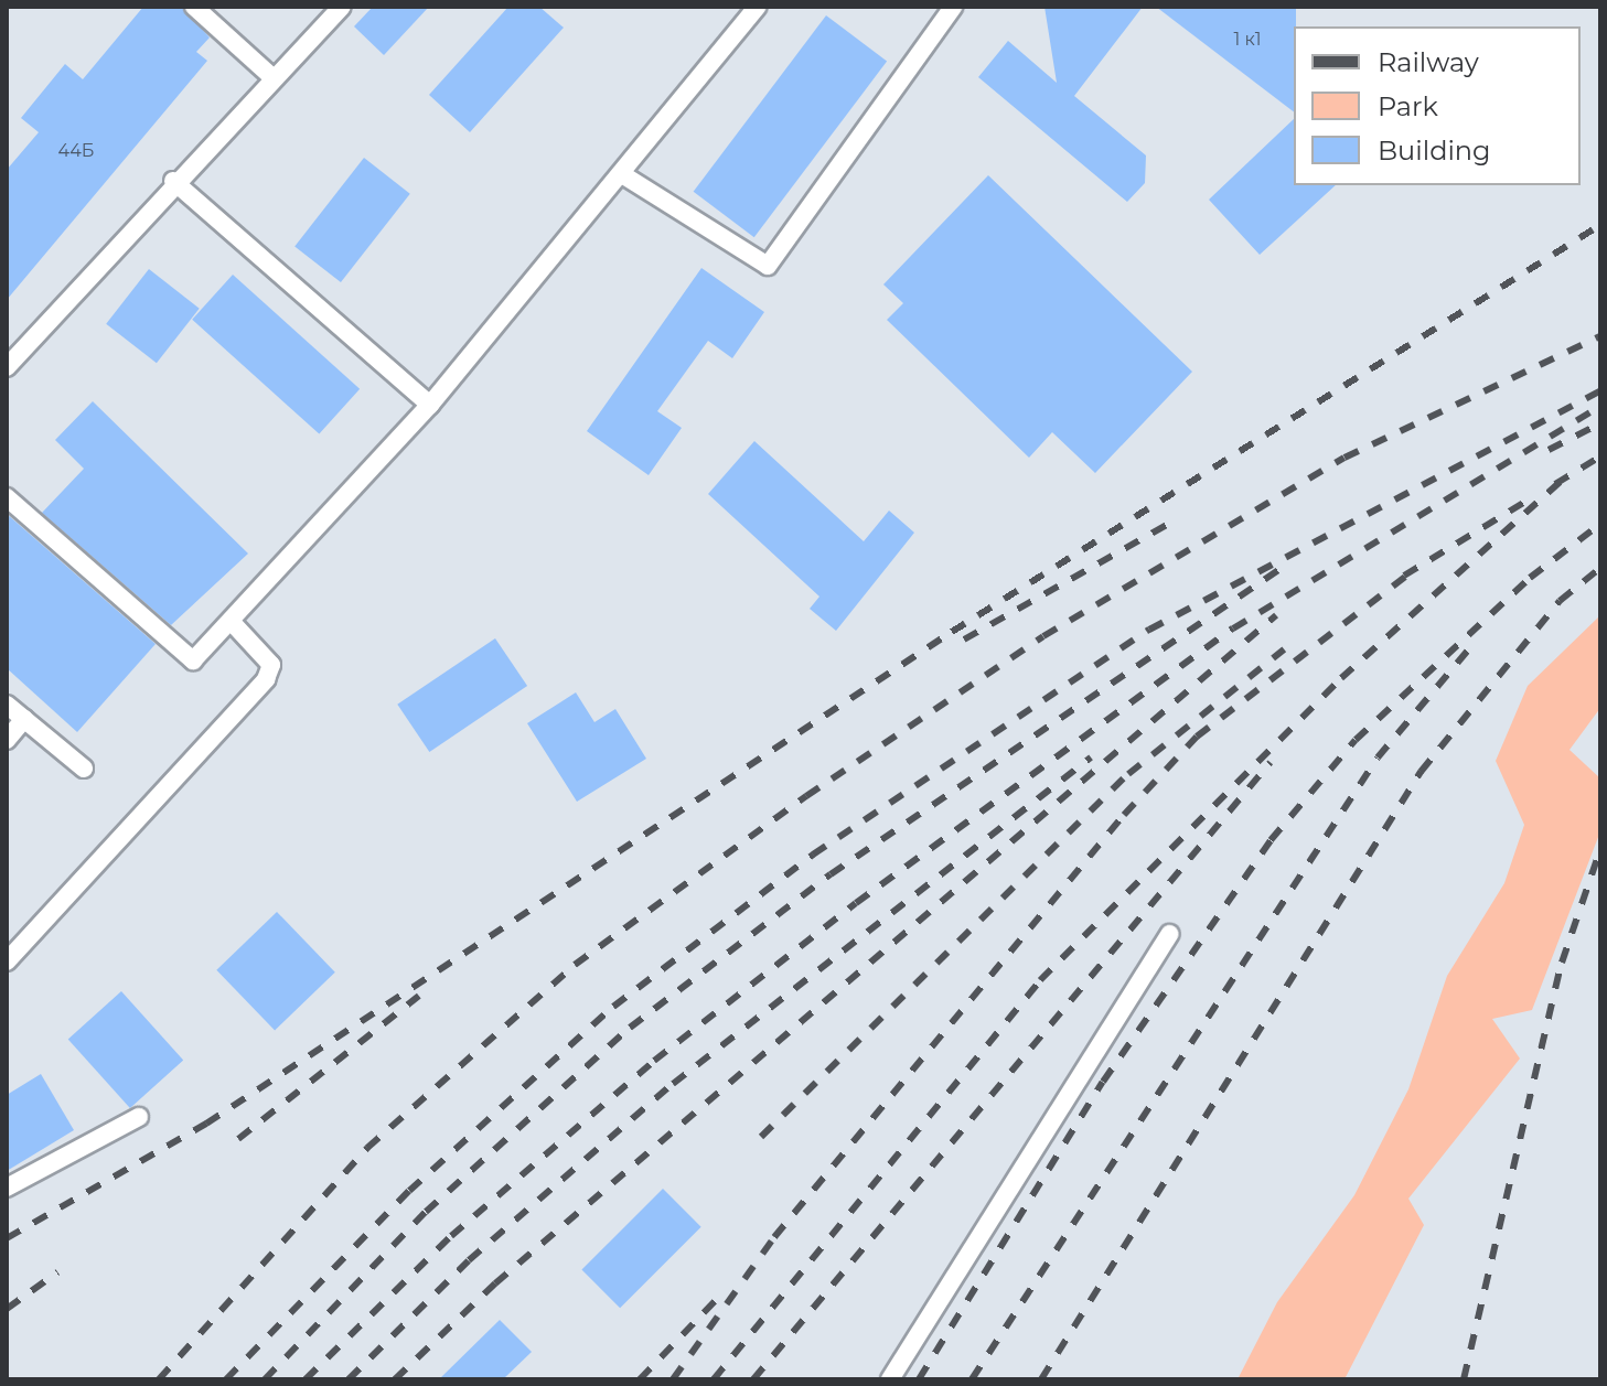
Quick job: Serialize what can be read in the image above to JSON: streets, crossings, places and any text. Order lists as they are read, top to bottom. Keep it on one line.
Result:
{"house_numbers":["1 к1","44Б"],"legend":["Railway","Park","Building"]}
